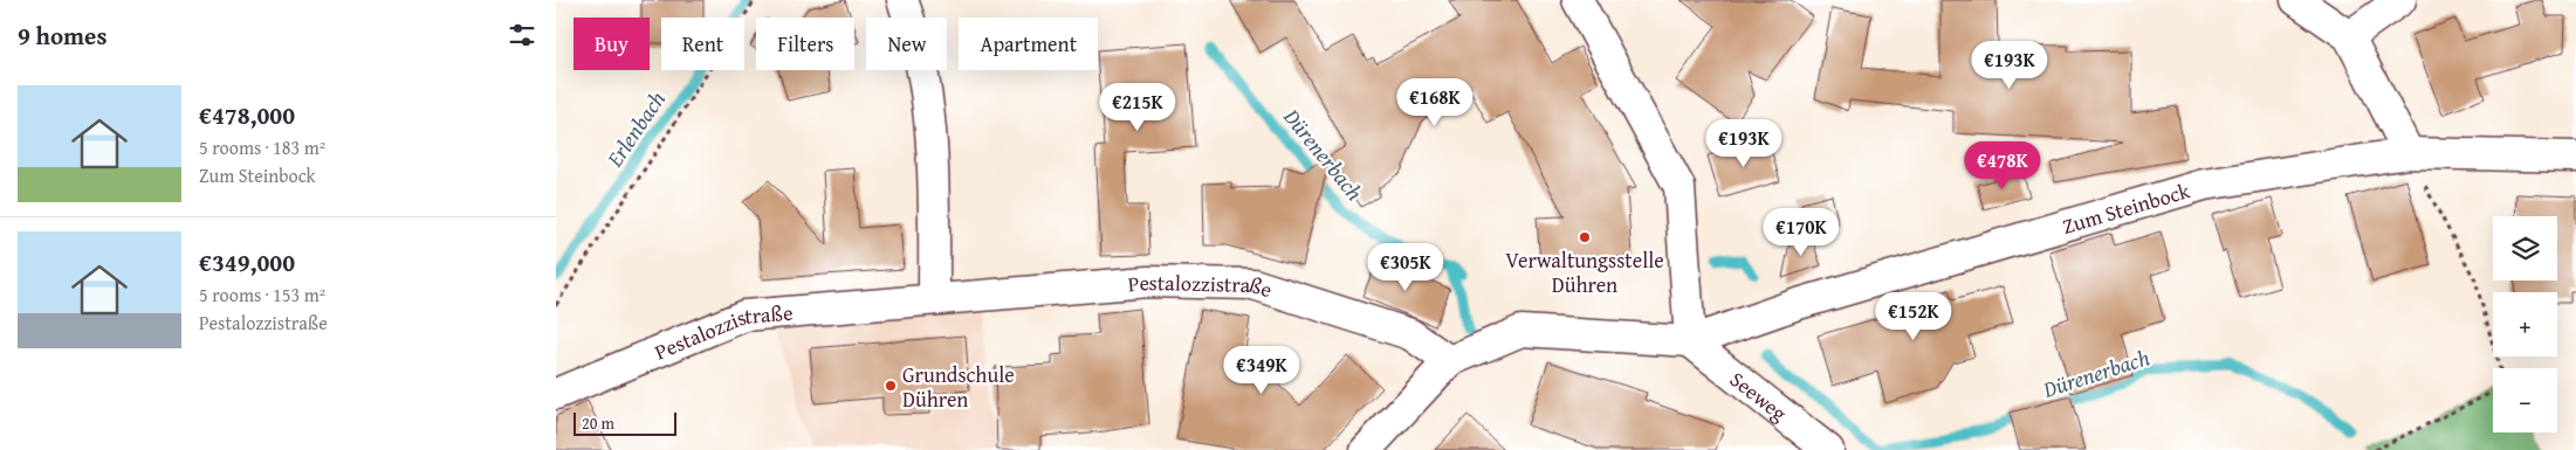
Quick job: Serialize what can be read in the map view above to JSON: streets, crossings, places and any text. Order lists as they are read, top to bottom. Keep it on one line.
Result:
{"streets":{"street":["Zum Steinbock","Pestalozzistraße","Seeweg"]},"crossings":[["Zum Steinbock","Seeweg"]],"water":["Erlenbach","Dürenerbach"],"places":["Verwaltungsstelle Dühren","Grundschule Dühren"],"scale_bar":"20 m","page":{"heading":"9 homes","chip":["Buy","Rent","Filters","New","Apartment"],"price":["€193K","€168K","€215K","€193K","€478K","€170K","€305K","€152K","€349K"],"list":[{"name":"€478,000","note":"5 rooms · 183 m² · Zum Steinbock"},{"name":"€349,000","note":"5 rooms · 153 m² · Pestalozzistraße"}],"map_buttons":["+","−"],"scale":"20 m"}}
